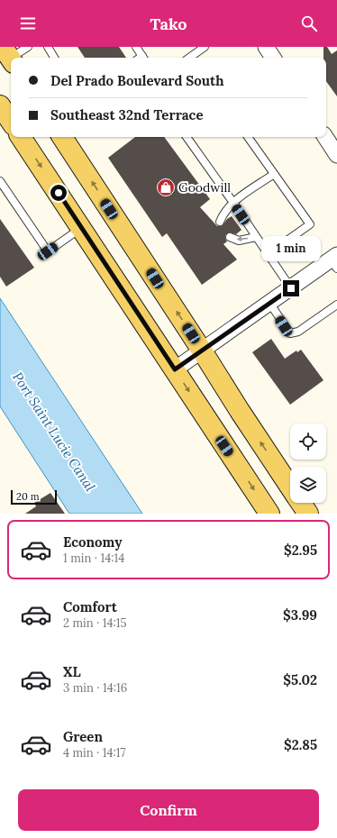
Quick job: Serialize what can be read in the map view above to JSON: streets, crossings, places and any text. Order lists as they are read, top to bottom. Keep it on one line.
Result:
{"water":["Port Saint Lucie Canal"],"places":{"shop":["Goodwill"]},"scale_bar":"20 m","page":{"header":"Tako","banner":["Del Prado Boulevard South","Southeast 32nd Terrace"],"bubble":"1 min","scale":"20 m","list":[{"name":"Economy","note":"1 min · 14:14","value":"$2.95"},{"name":"Comfort","note":"2 min · 14:15","value":"$3.99"},{"name":"XL","note":"3 min · 14:16","value":"$5.02"},{"name":"Green","note":"4 min · 14:17","value":"$2.85"}],"buttons":"Confirm"}}
